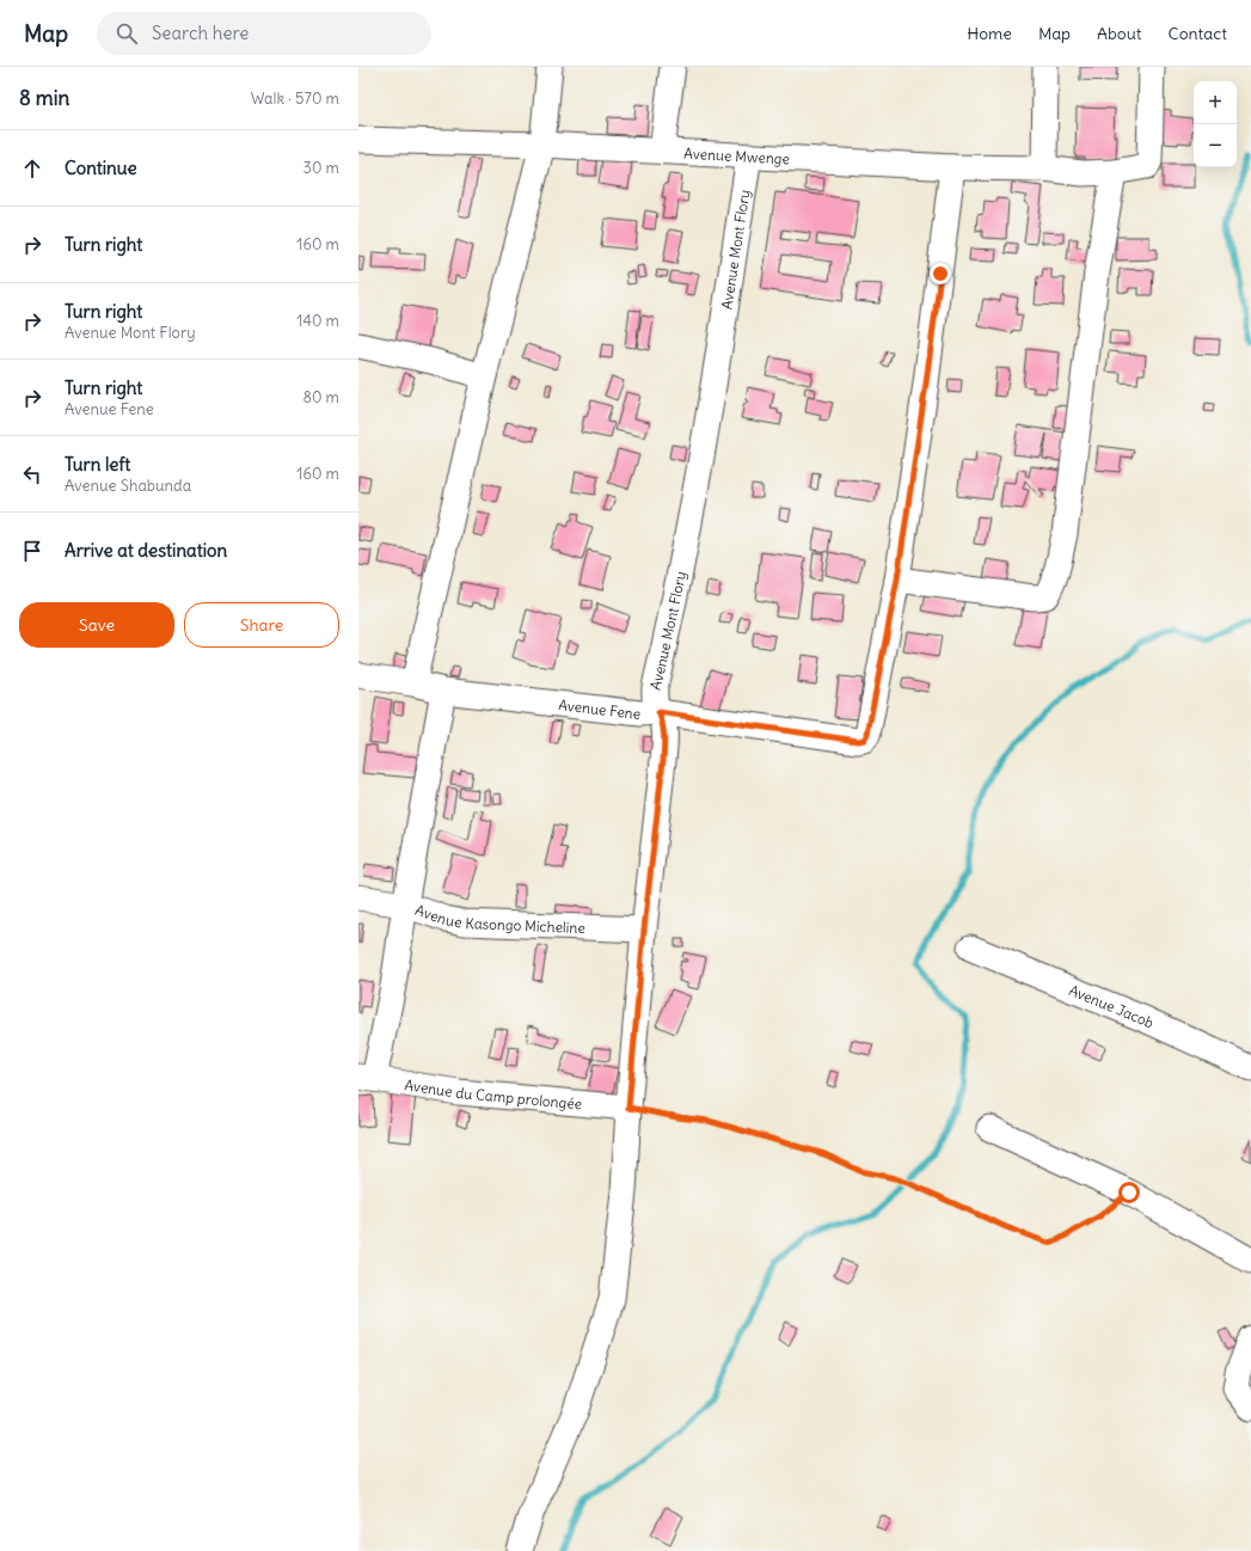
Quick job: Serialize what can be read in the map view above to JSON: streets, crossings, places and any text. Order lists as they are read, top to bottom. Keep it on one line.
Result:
{"streets":{"street":["Avenue Mwenge","Avenue Mont Flory","Avenue Fene","Avenue Kasongo Micheline","Avenue Jacob","Avenue du Camp prolongée"]},"crossings":[["Avenue Mwenge","Avenue Mont Flory"],["Avenue Mont Flory","Avenue Fene"],["Avenue Mont Flory","Avenue Kasongo Micheline"],["Avenue Mont Flory","Avenue du Camp prolongée"]],"page":{"header":"Map","search":"Search here","nav":["Home","Map","About","Contact"],"heading":["8 min","Walk · 570 m"],"map_buttons":["+","−"],"list":[["Continue","30 m"],["Turn right","160 m"],["Turn right","Avenue Mont Flory","140 m"],["Turn right","Avenue Fene","80 m"],["Turn left","Avenue Shabunda","160 m"],"Arrive at destination"],"buttons":["Save","Share"]}}
